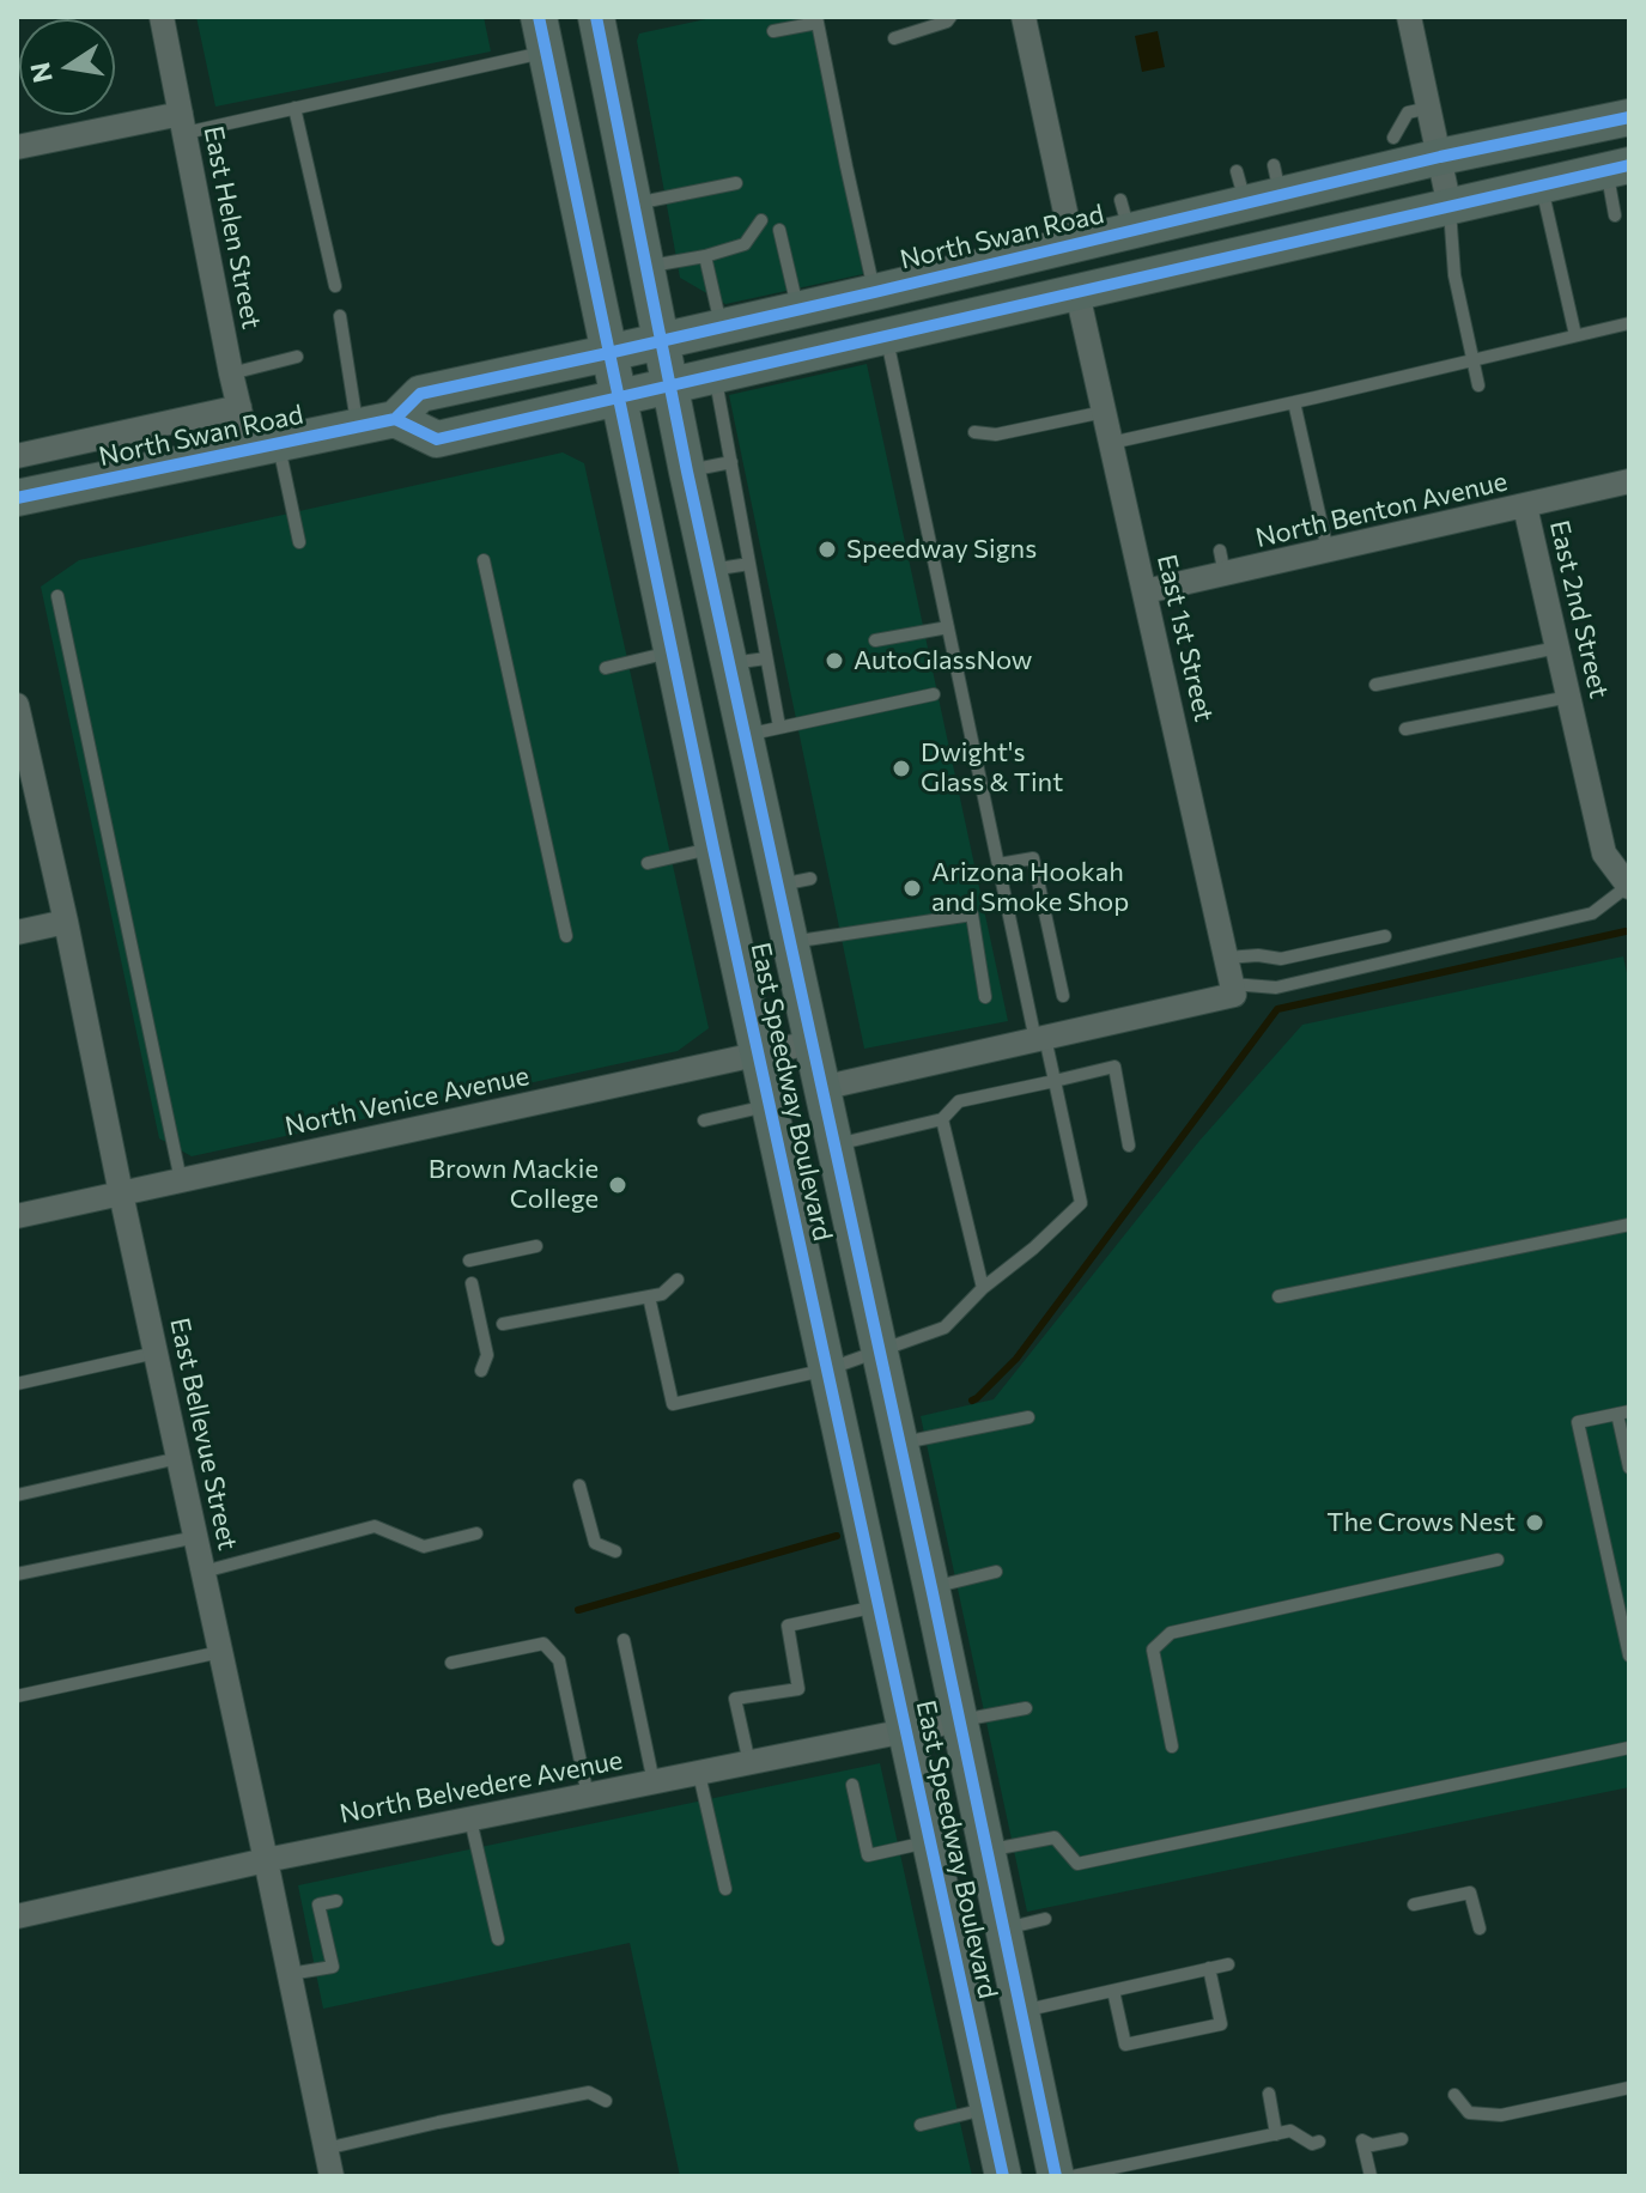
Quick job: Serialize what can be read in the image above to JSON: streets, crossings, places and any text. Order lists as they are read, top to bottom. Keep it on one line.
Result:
{"streets":{"main road":["North Swan Road","East Speedway Boulevard"],"street":["East Helen Street","North Benton Avenue","East 2nd Street","East 1st Street","North Venice Avenue","East Bellevue Street","North Belvedere Avenue"]},"crossings":[["East Helen Street","North Swan Road"],["North Swan Road","East Speedway Boulevard"],["North Benton Avenue","East 2nd Street"],["North Benton Avenue","East 1st Street"],["East Speedway Boulevard","North Venice Avenue"],["East Speedway Boulevard","North Belvedere Avenue"],["North Venice Avenue","East Bellevue Street"],["East Bellevue Street","North Belvedere Avenue"]],"places":["Speedway Signs","AutoGlassNow","Dwight's Glass & Tint","Arizona Hookah and Smoke Shop","Brown Mackie College","The Crows Nest"],"north":"left"}
